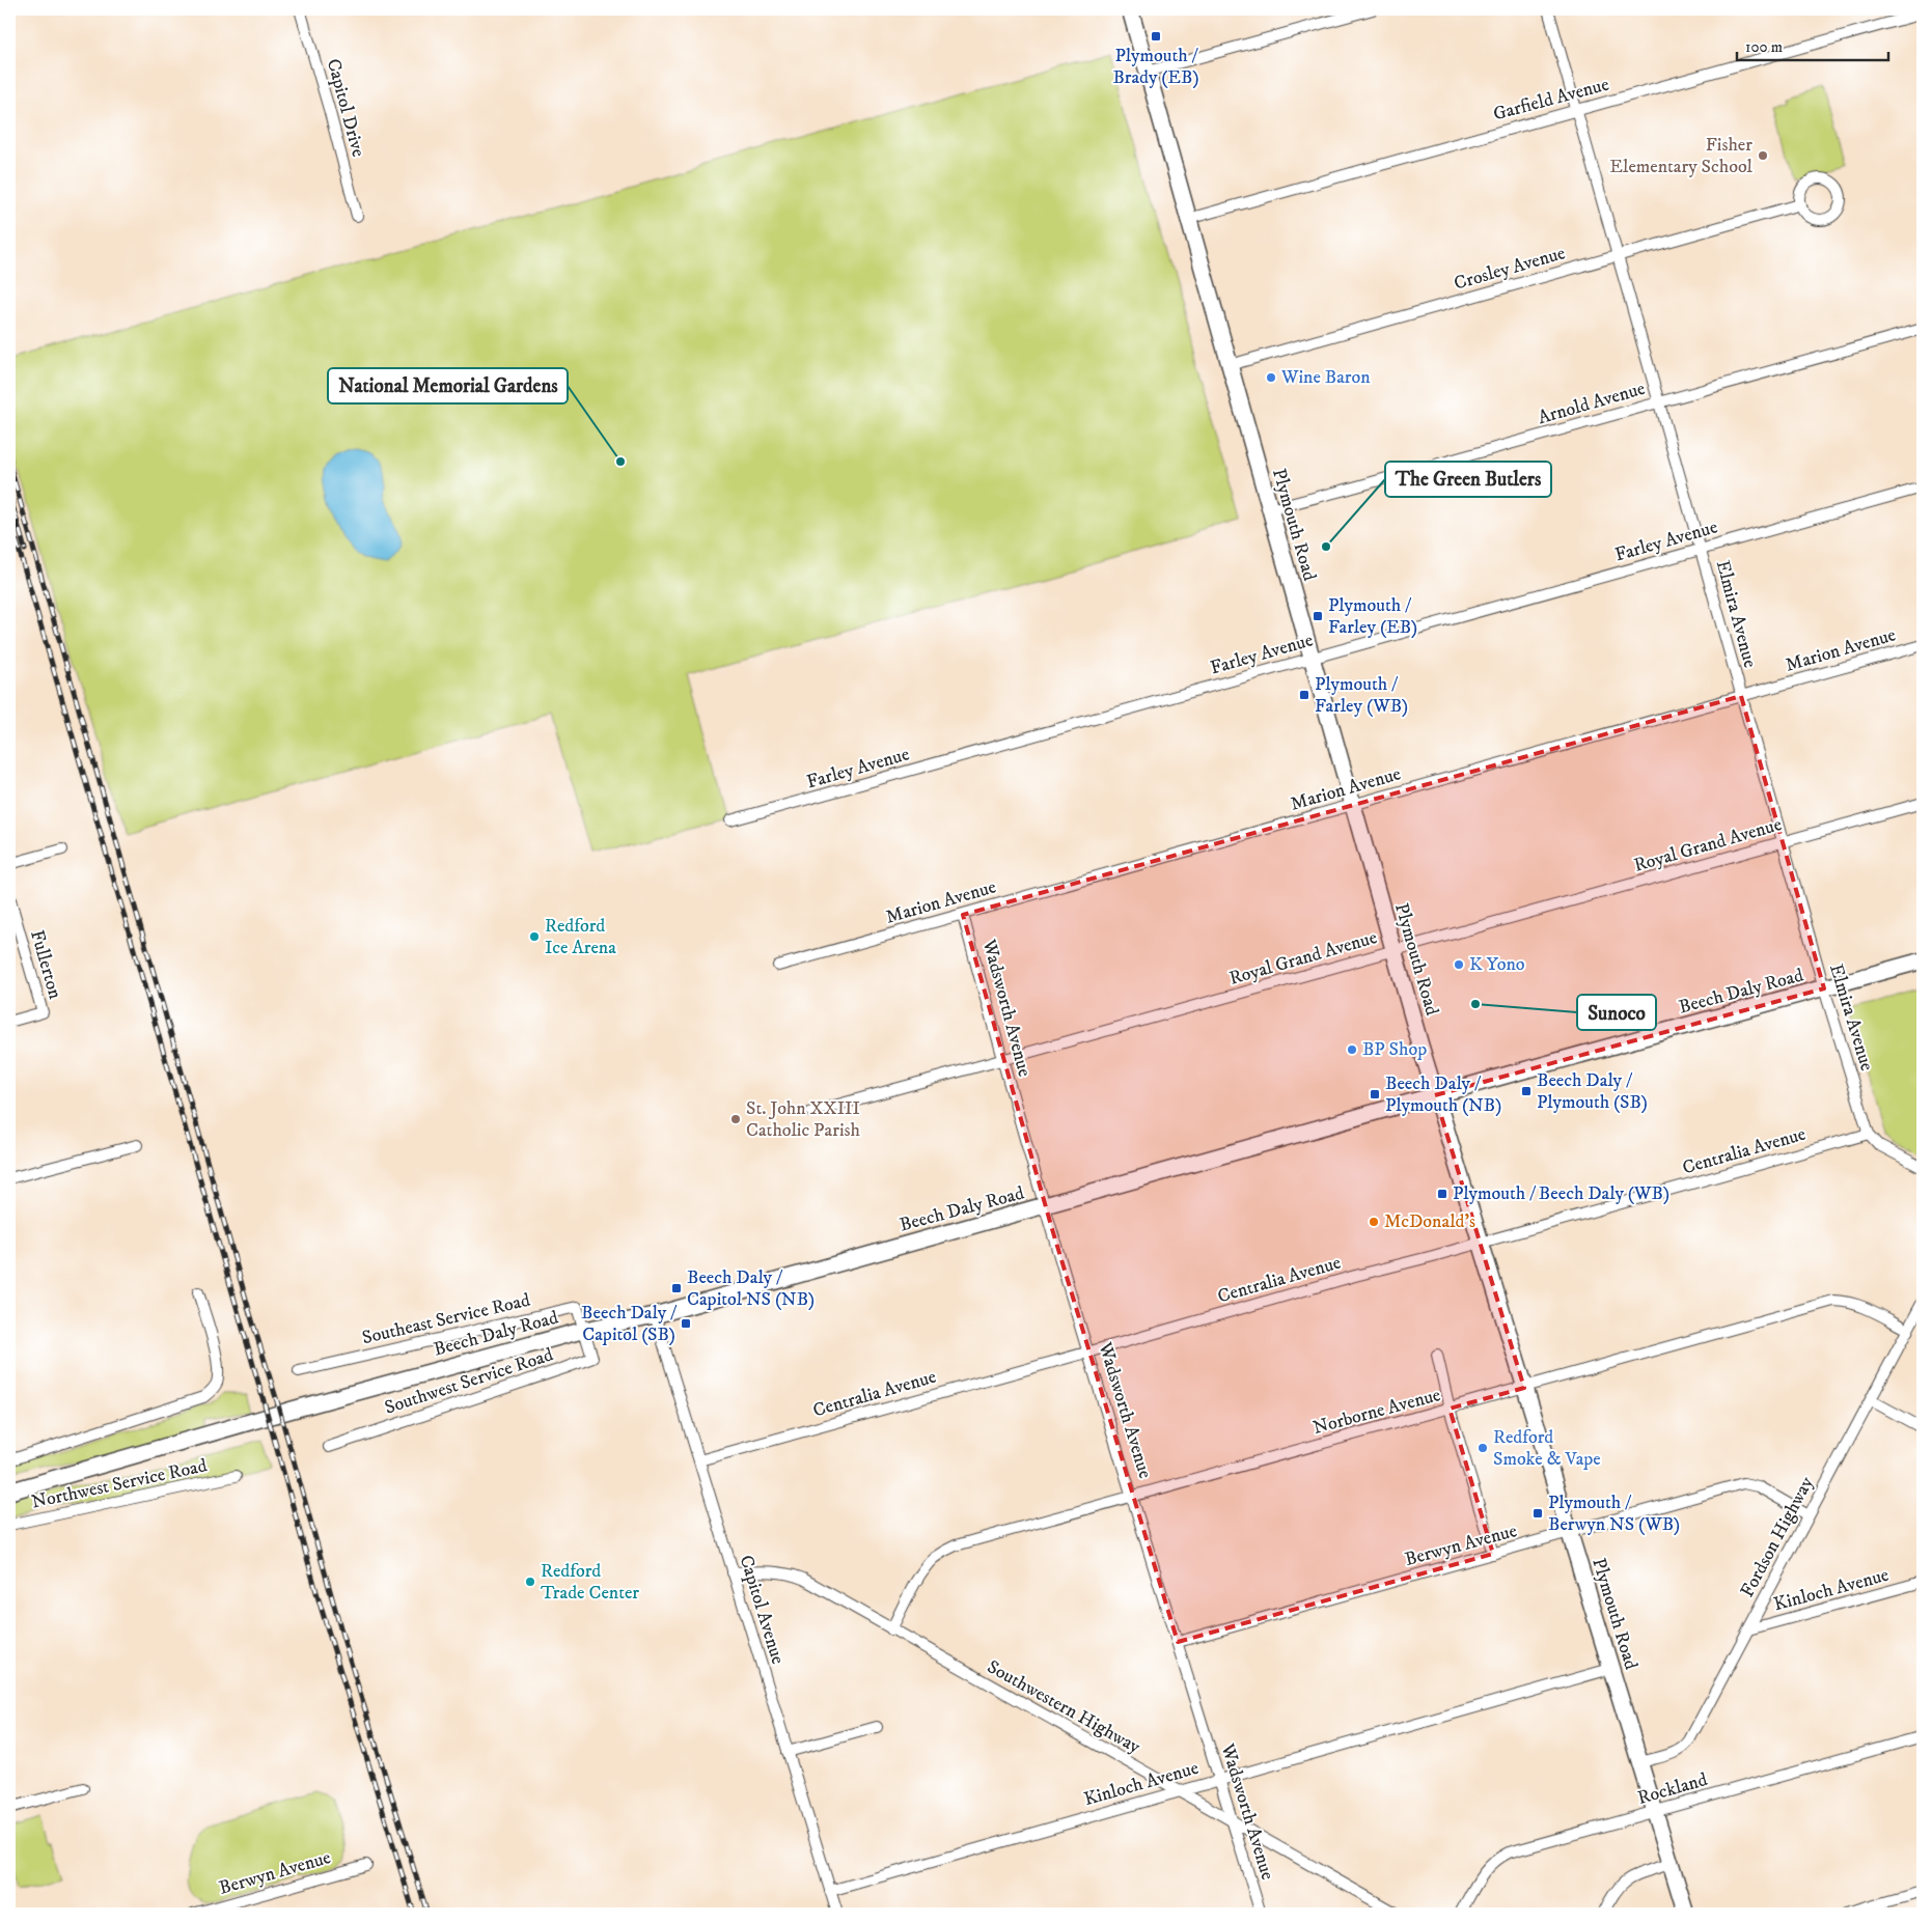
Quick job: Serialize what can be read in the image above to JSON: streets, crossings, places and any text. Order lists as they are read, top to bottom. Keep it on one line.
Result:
{"streets":{"main road":["Plymouth Road","Beech Daly Road"],"street":["Garfield Avenue","Capitol Drive","Crosley Avenue","Arnold Avenue","Farley Avenue","Elmira Avenue","Marion Avenue","Royal Grand Avenue","Fullerton","Wadsworth Avenue","Centralia Avenue","Southeast Service Road","Southwest Service Road","Norborne Avenue","Northwest Service Road","Fordson Highway","Berwyn Avenue","Kinloch Avenue","Capitol Avenue","Southwestern Highway","Rockland"]},"crossings":[["Garfield Avenue","Plymouth Road"],["Garfield Avenue","Elmira Avenue"],["Crosley Avenue","Plymouth Road"],["Crosley Avenue","Elmira Avenue"],["Arnold Avenue","Plymouth Road"],["Arnold Avenue","Elmira Avenue"],["Plymouth Road","Farley Avenue"],["Plymouth Road","Marion Avenue"],["Plymouth Road","Royal Grand Avenue"],["Plymouth Road","Beech Daly Road"],["Plymouth Road","Centralia Avenue"],["Plymouth Road","Norborne Avenue"],["Plymouth Road","Fordson Highway"],["Plymouth Road","Berwyn Avenue"],["Plymouth Road","Kinloch Avenue"],["Plymouth Road","Rockland"],["Farley Avenue","Elmira Avenue"],["Elmira Avenue","Marion Avenue"],["Elmira Avenue","Royal Grand Avenue"],["Elmira Avenue","Beech Daly Road"],["Elmira Avenue","Centralia Avenue"],["Marion Avenue","Wadsworth Avenue"],["Royal Grand Avenue","Wadsworth Avenue"],["Beech Daly Road","Wadsworth Avenue"],["Beech Daly Road","Southeast Service Road"],["Beech Daly Road","Southwest Service Road"],["Beech Daly Road","Capitol Avenue"],["Wadsworth Avenue","Centralia Avenue"],["Wadsworth Avenue","Norborne Avenue"],["Wadsworth Avenue","Berwyn Avenue"],["Wadsworth Avenue","Kinloch Avenue"],["Wadsworth Avenue","Southwestern Highway"],["Centralia Avenue","Capitol Avenue"],["Southeast Service Road","Southwest Service Road"],["Norborne Avenue","Fordson Highway"],["Norborne Avenue","Southwestern Highway"],["Fordson Highway","Berwyn Avenue"],["Fordson Highway","Kinloch Avenue"],["Kinloch Avenue","Capitol Avenue"],["Kinloch Avenue","Southwestern Highway"],["Capitol Avenue","Southwestern Highway"]],"places":{"transit":["Plymouth / Brady (EB)","Plymouth / Farley (EB)","Plymouth / Farley (WB)","Beech Daly / Plymouth (SB)","Beech Daly / Plymouth (NB)","Plymouth / Beech Daly (WB)","Beech Daly / Capitol NS (NB)","Beech Daly / Capitol (SB)","Plymouth / Berwyn NS (WB)"],"other":["Fisher Elementary School","Wine Baron","National Memorial Gardens","The Green Butlers","Redford Ice Arena","K Yono","Sunoco","BP Shop","St. John XXIII Catholic Parish","McDonald's","Redford Smoke & Vape","Redford Trade Center"]},"scale_bar":"100 m"}
